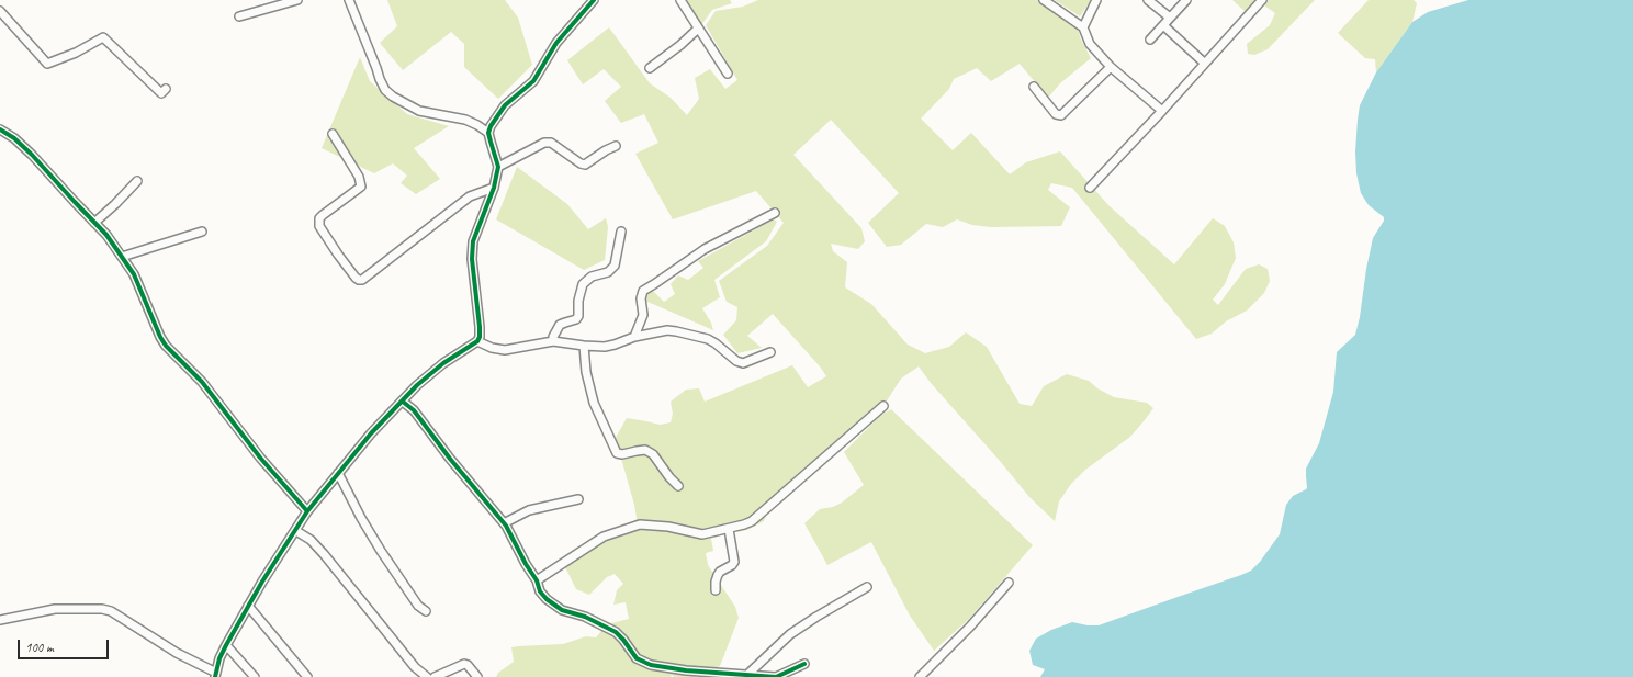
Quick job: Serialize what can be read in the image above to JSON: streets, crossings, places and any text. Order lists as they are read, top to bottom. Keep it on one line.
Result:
{"scale_bar":"100 m"}
